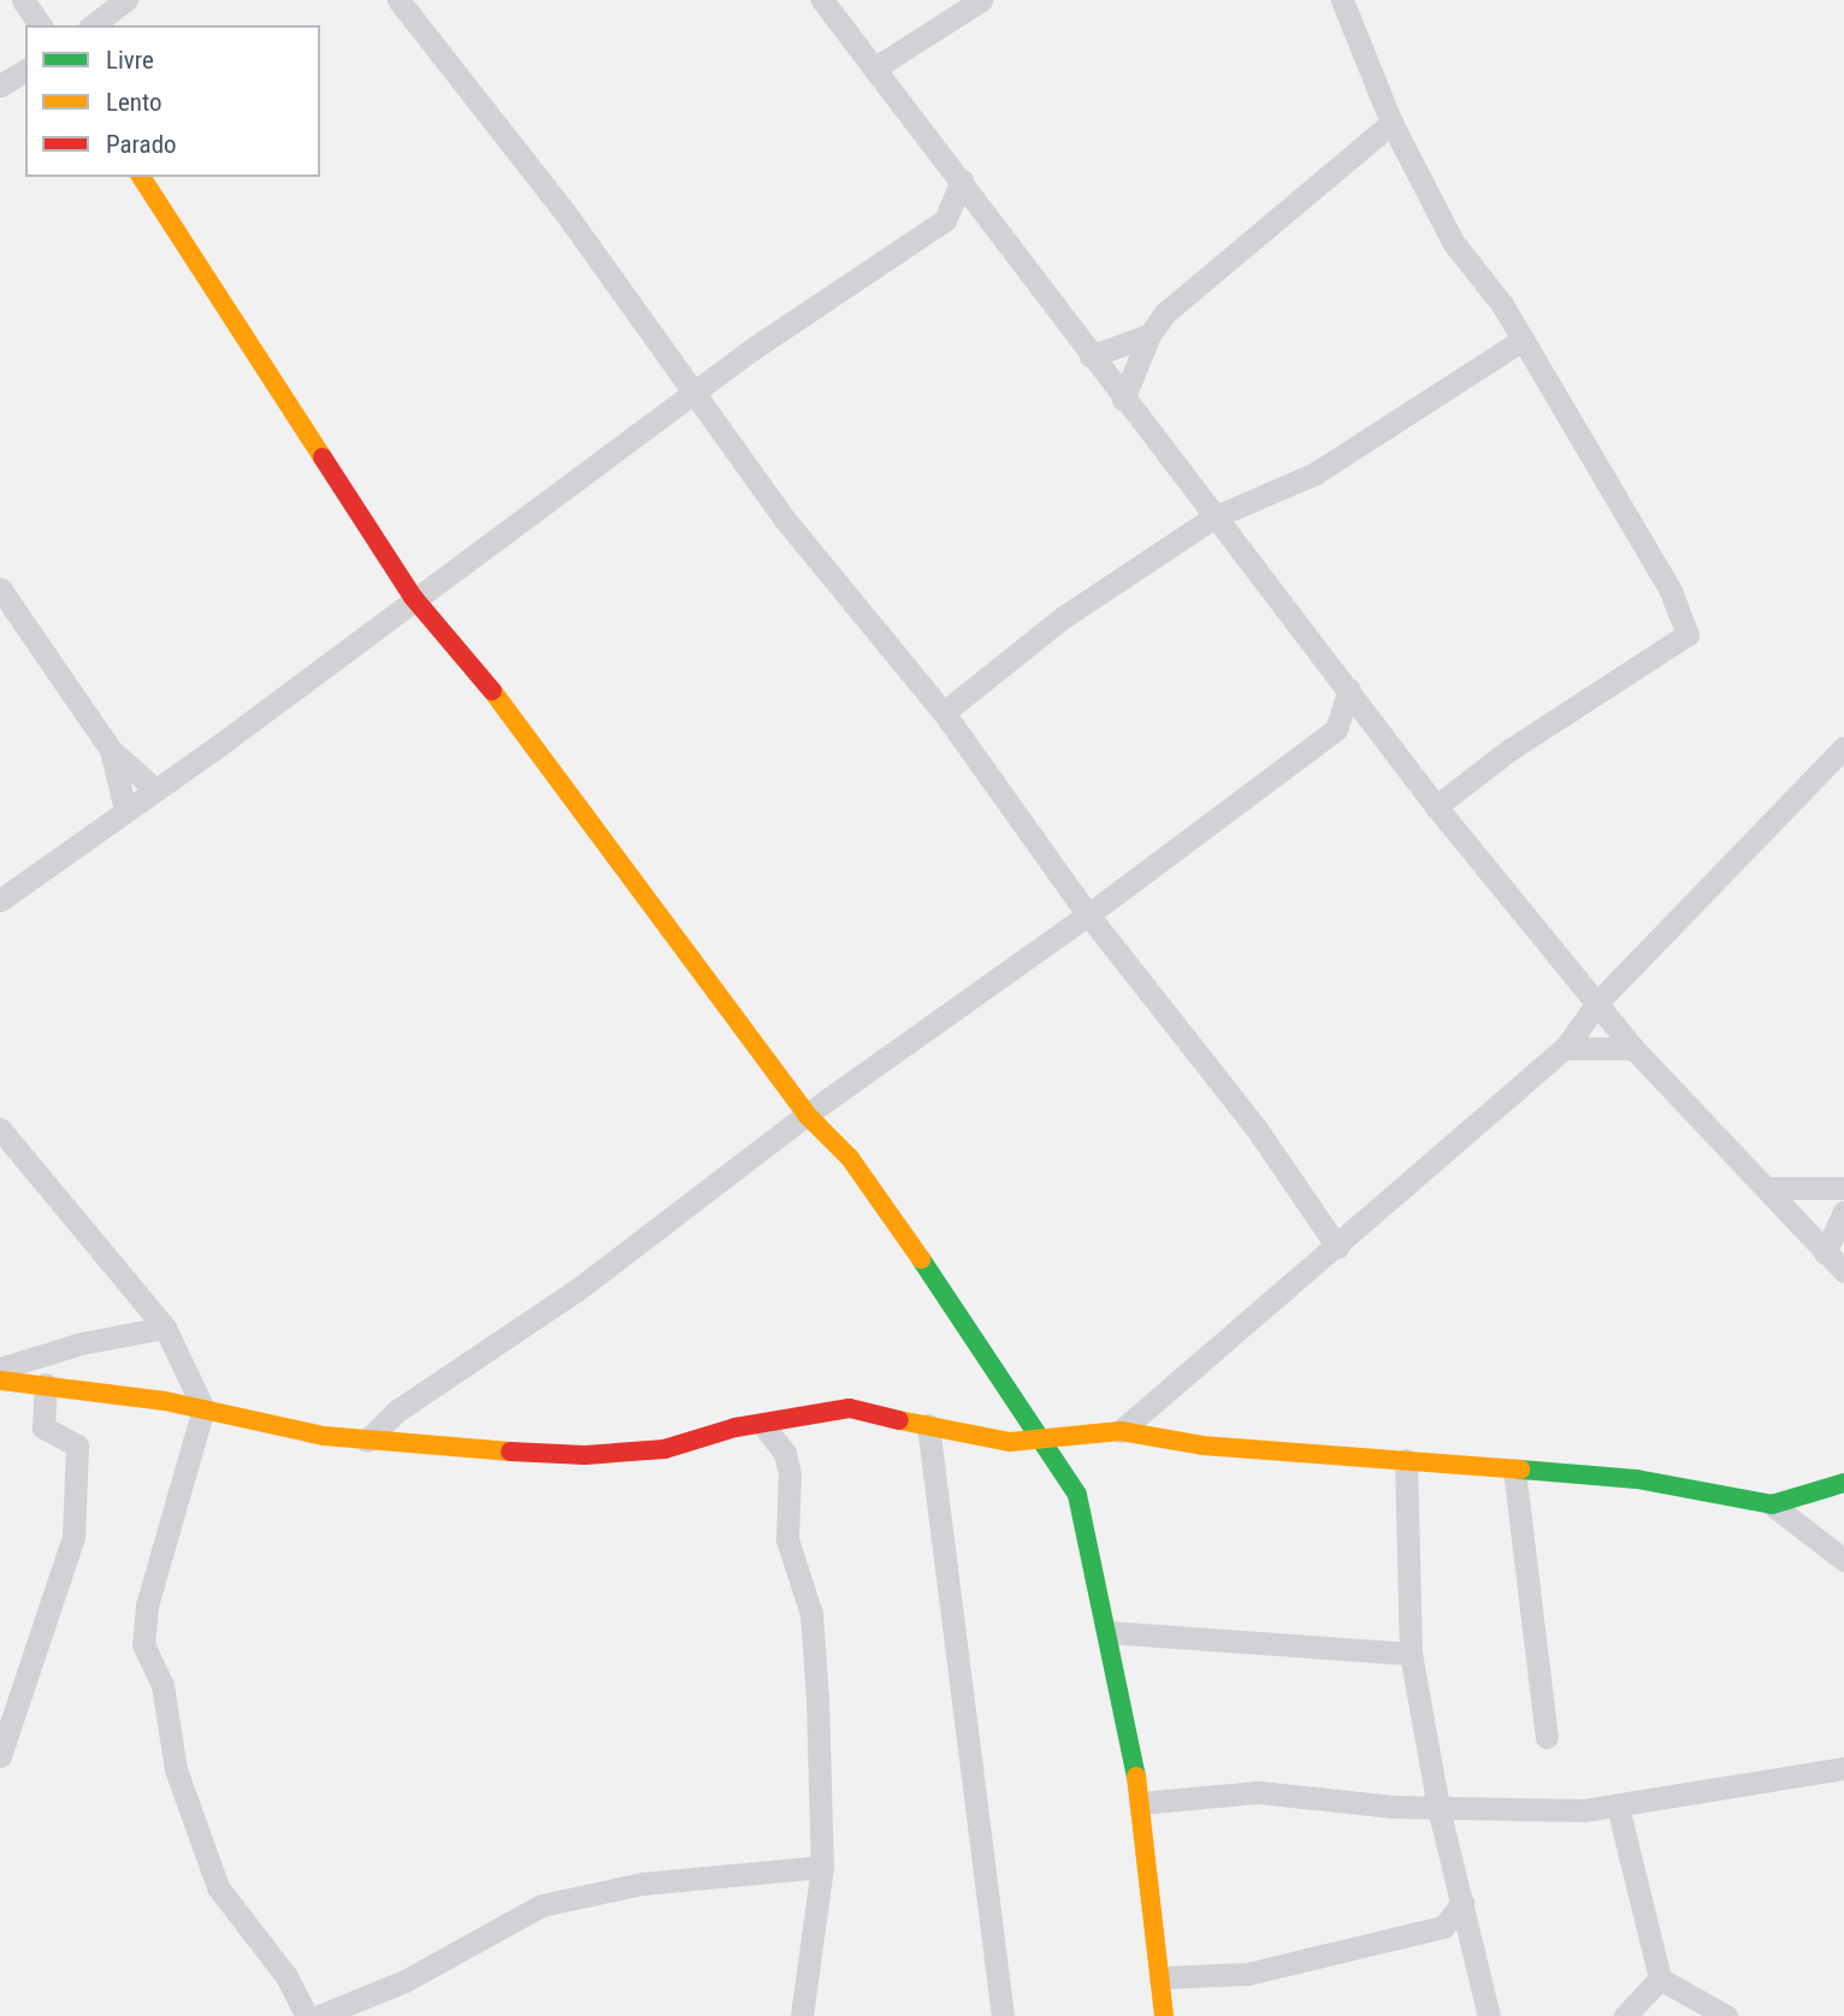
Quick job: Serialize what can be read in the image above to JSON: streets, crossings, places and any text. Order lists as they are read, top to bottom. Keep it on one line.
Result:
{"legend":["Livre","Lento","Parado"]}
